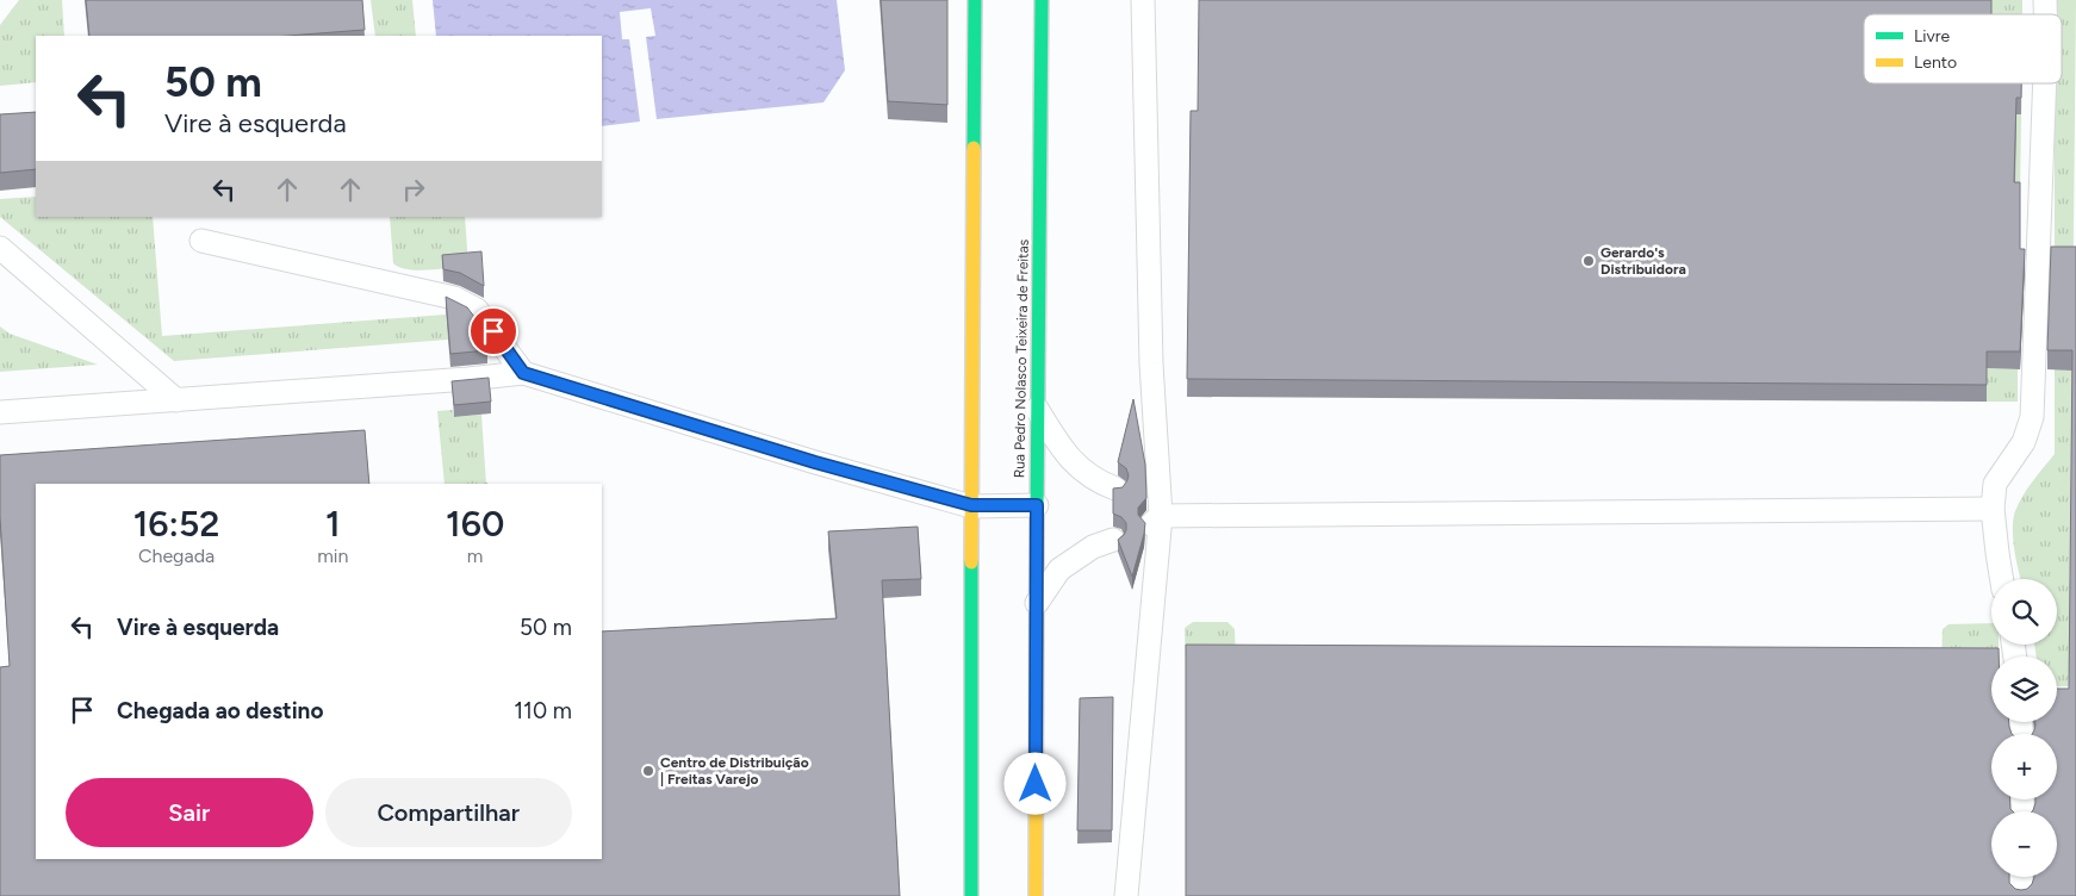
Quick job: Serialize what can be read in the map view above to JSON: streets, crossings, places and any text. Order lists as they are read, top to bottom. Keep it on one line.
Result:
{"streets":{"main road":["Rua Pedro Nolasco Teixeira de Freitas"]},"places":["Gerardo's Distribuidora","Centro de Distribuição | Freitas Varejo"],"legend":["Livre","Lento"],"page":{"turn":["50 m","Vire à esquerda"],"eta":["16:52","Chegada","1","min","160","m"],"map_buttons":["+","−"],"list":[{"name":"Vire à esquerda","value":"50 m"},{"name":"Chegada ao destino","value":"110 m"}],"buttons":["Sair","Compartilhar"]}}
